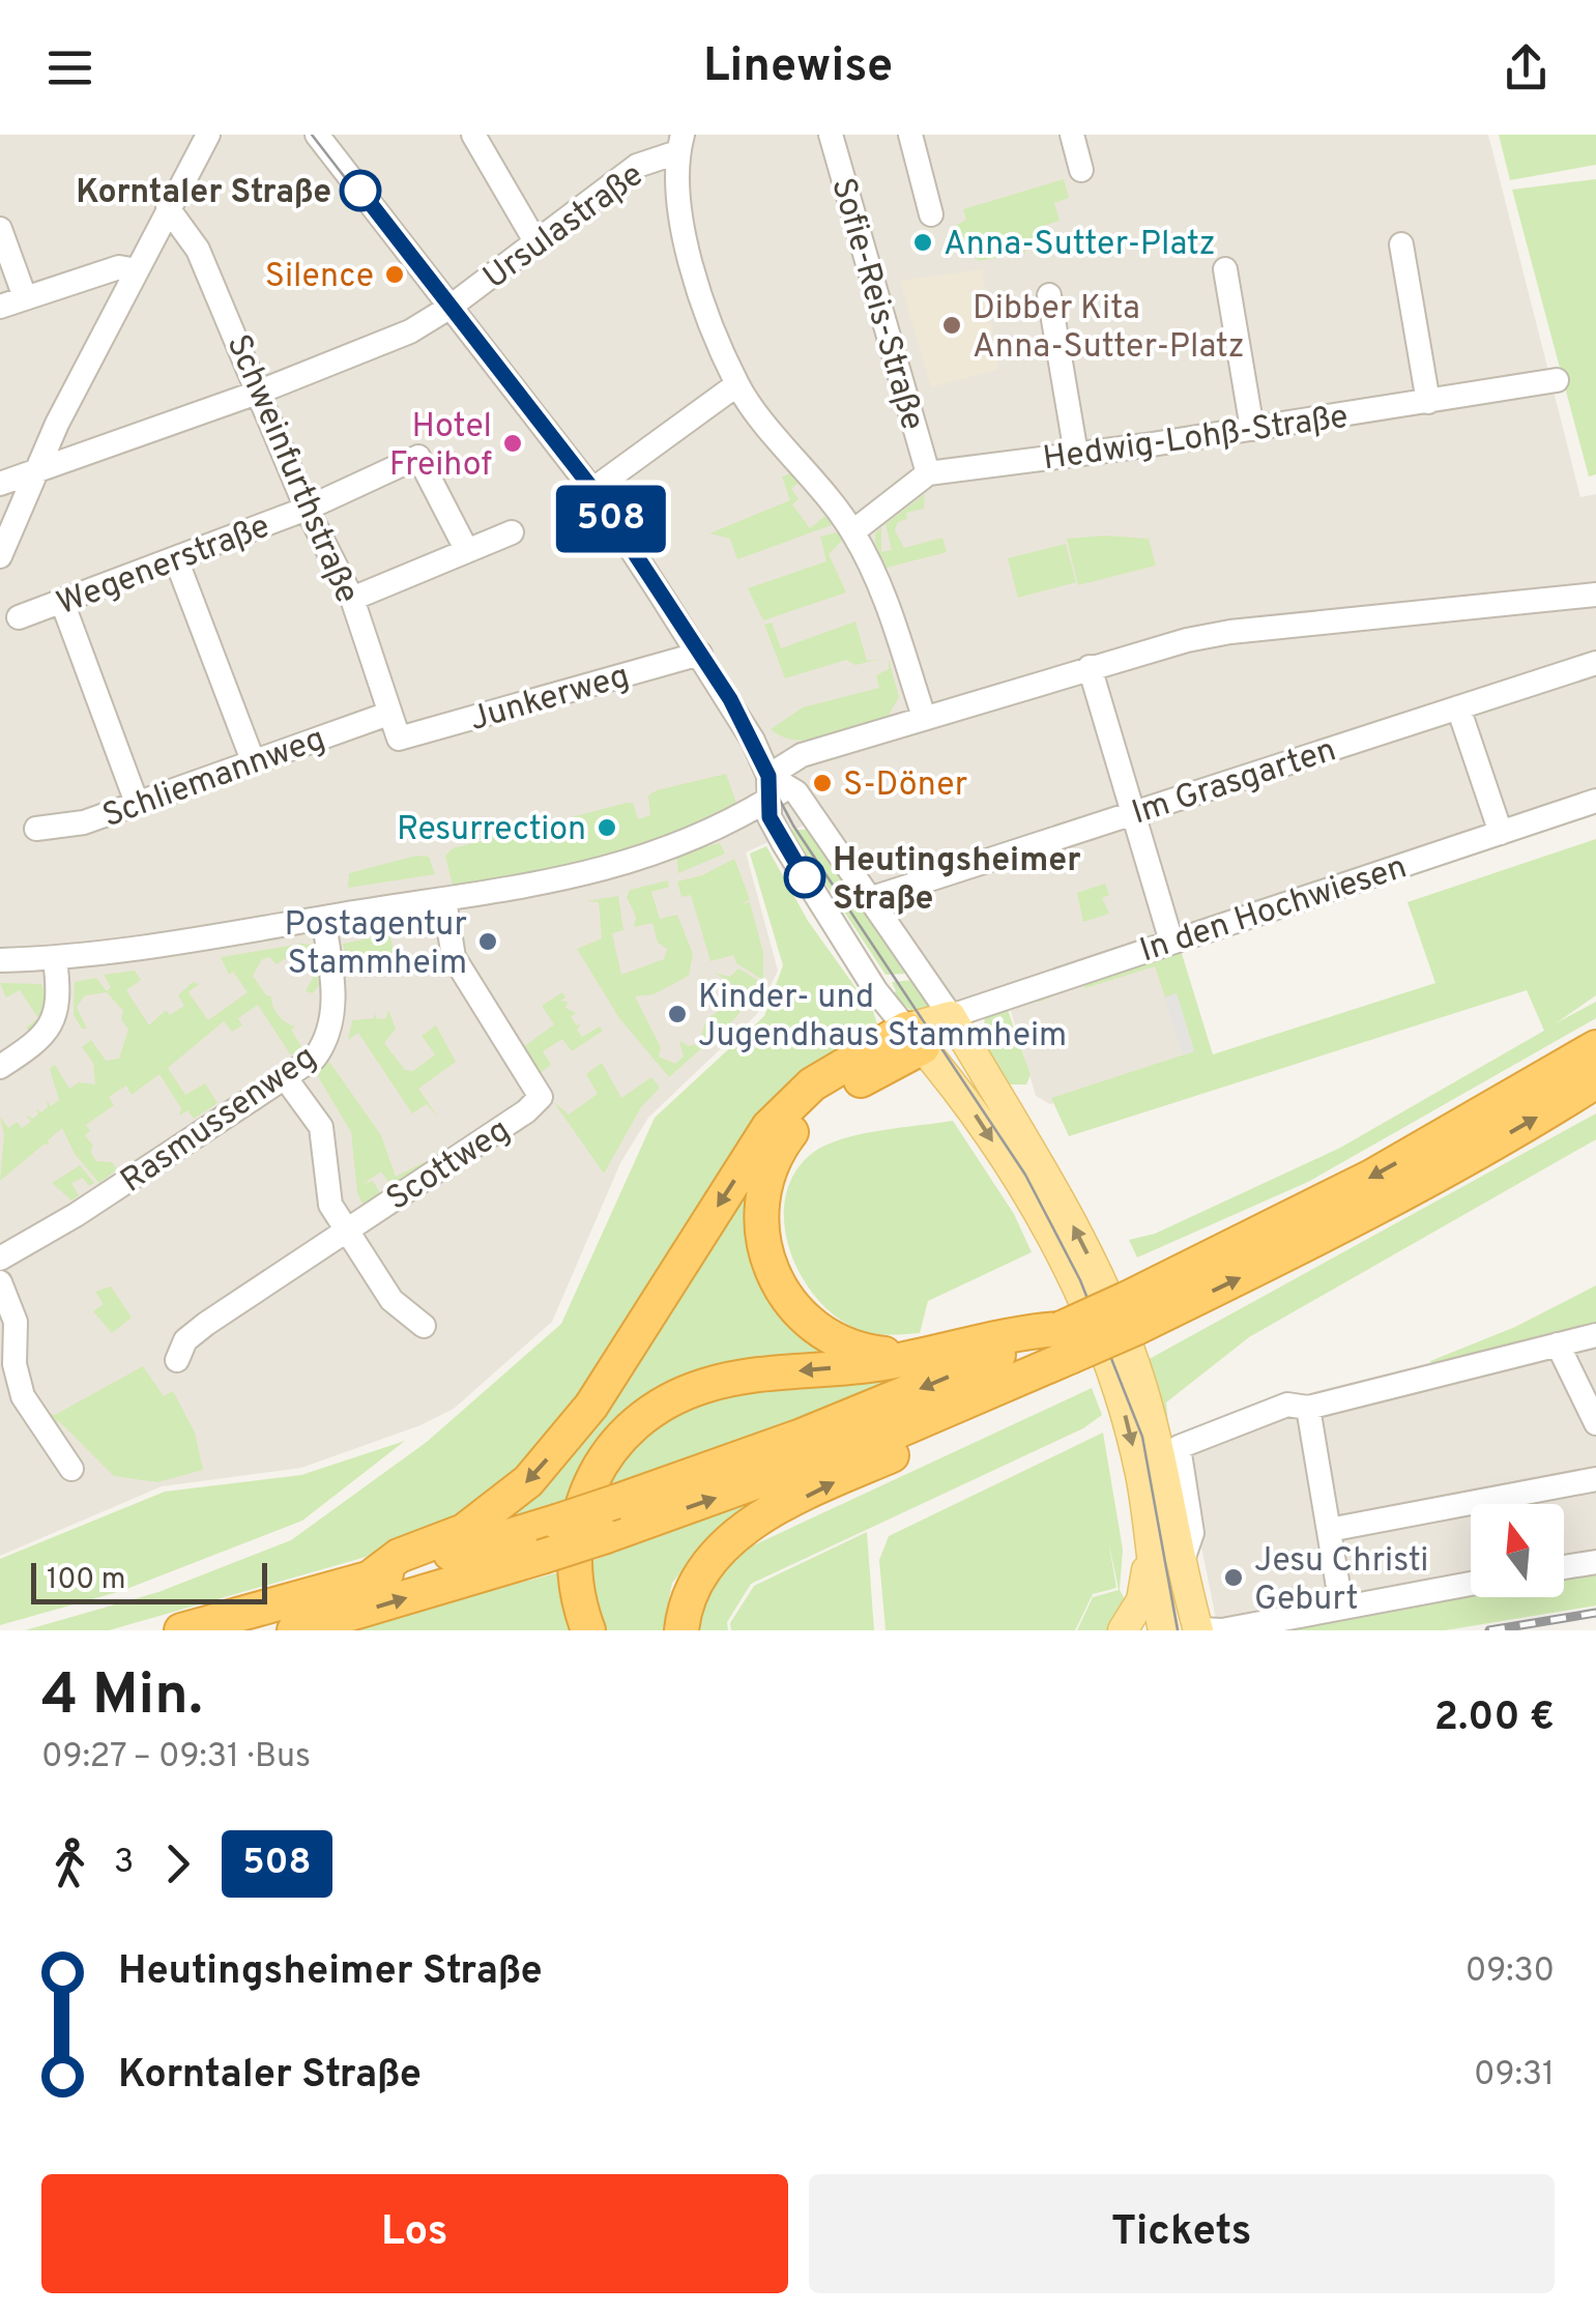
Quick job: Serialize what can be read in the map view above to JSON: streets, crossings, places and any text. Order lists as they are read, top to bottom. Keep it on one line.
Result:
{"streets":{"street":["Ursulastraße","Sofie-Reis-Straße","Hedwig-Lohß-Straße","Schweinfurthstraße","Wegenerstraße","Junkerweg","Schliemannweg","Im Grasgarten","In den Hochwiesen","Rasmussenweg","Scottweg"]},"crossings":[["Ursulastraße","Schweinfurthstraße"],["Sofie-Reis-Straße","Hedwig-Lohß-Straße"],["Schweinfurthstraße","Wegenerstraße"],["Schweinfurthstraße","Junkerweg"],["Schweinfurthstraße","Schliemannweg"]],"places":["Korntaler Straße","Anna-Sutter-Platz","Silence","Dibber Kita Anna-Sutter-Platz","Hotel Freihof","S-Döner","Resurrection","Heutingsheimer Straße","Postagentur Stammheim","Kinder- und Jugendhaus Stammheim","Jesu Christi Geburt"],"lines":["bus line 508"],"scale_bar":"100 m","north":"top","page":{"header":"Linewise","on_map":"508","scale":"100 m","heading":["4 Min.","09:27 – 09:31 · Bus","2.00 €"],"legs":["3","508"],"list":[{"name":"Heutingsheimer Straße","value":"09:30"},{"name":"Korntaler Straße","value":"09:31"}],"buttons":["Los","Tickets"]}}
